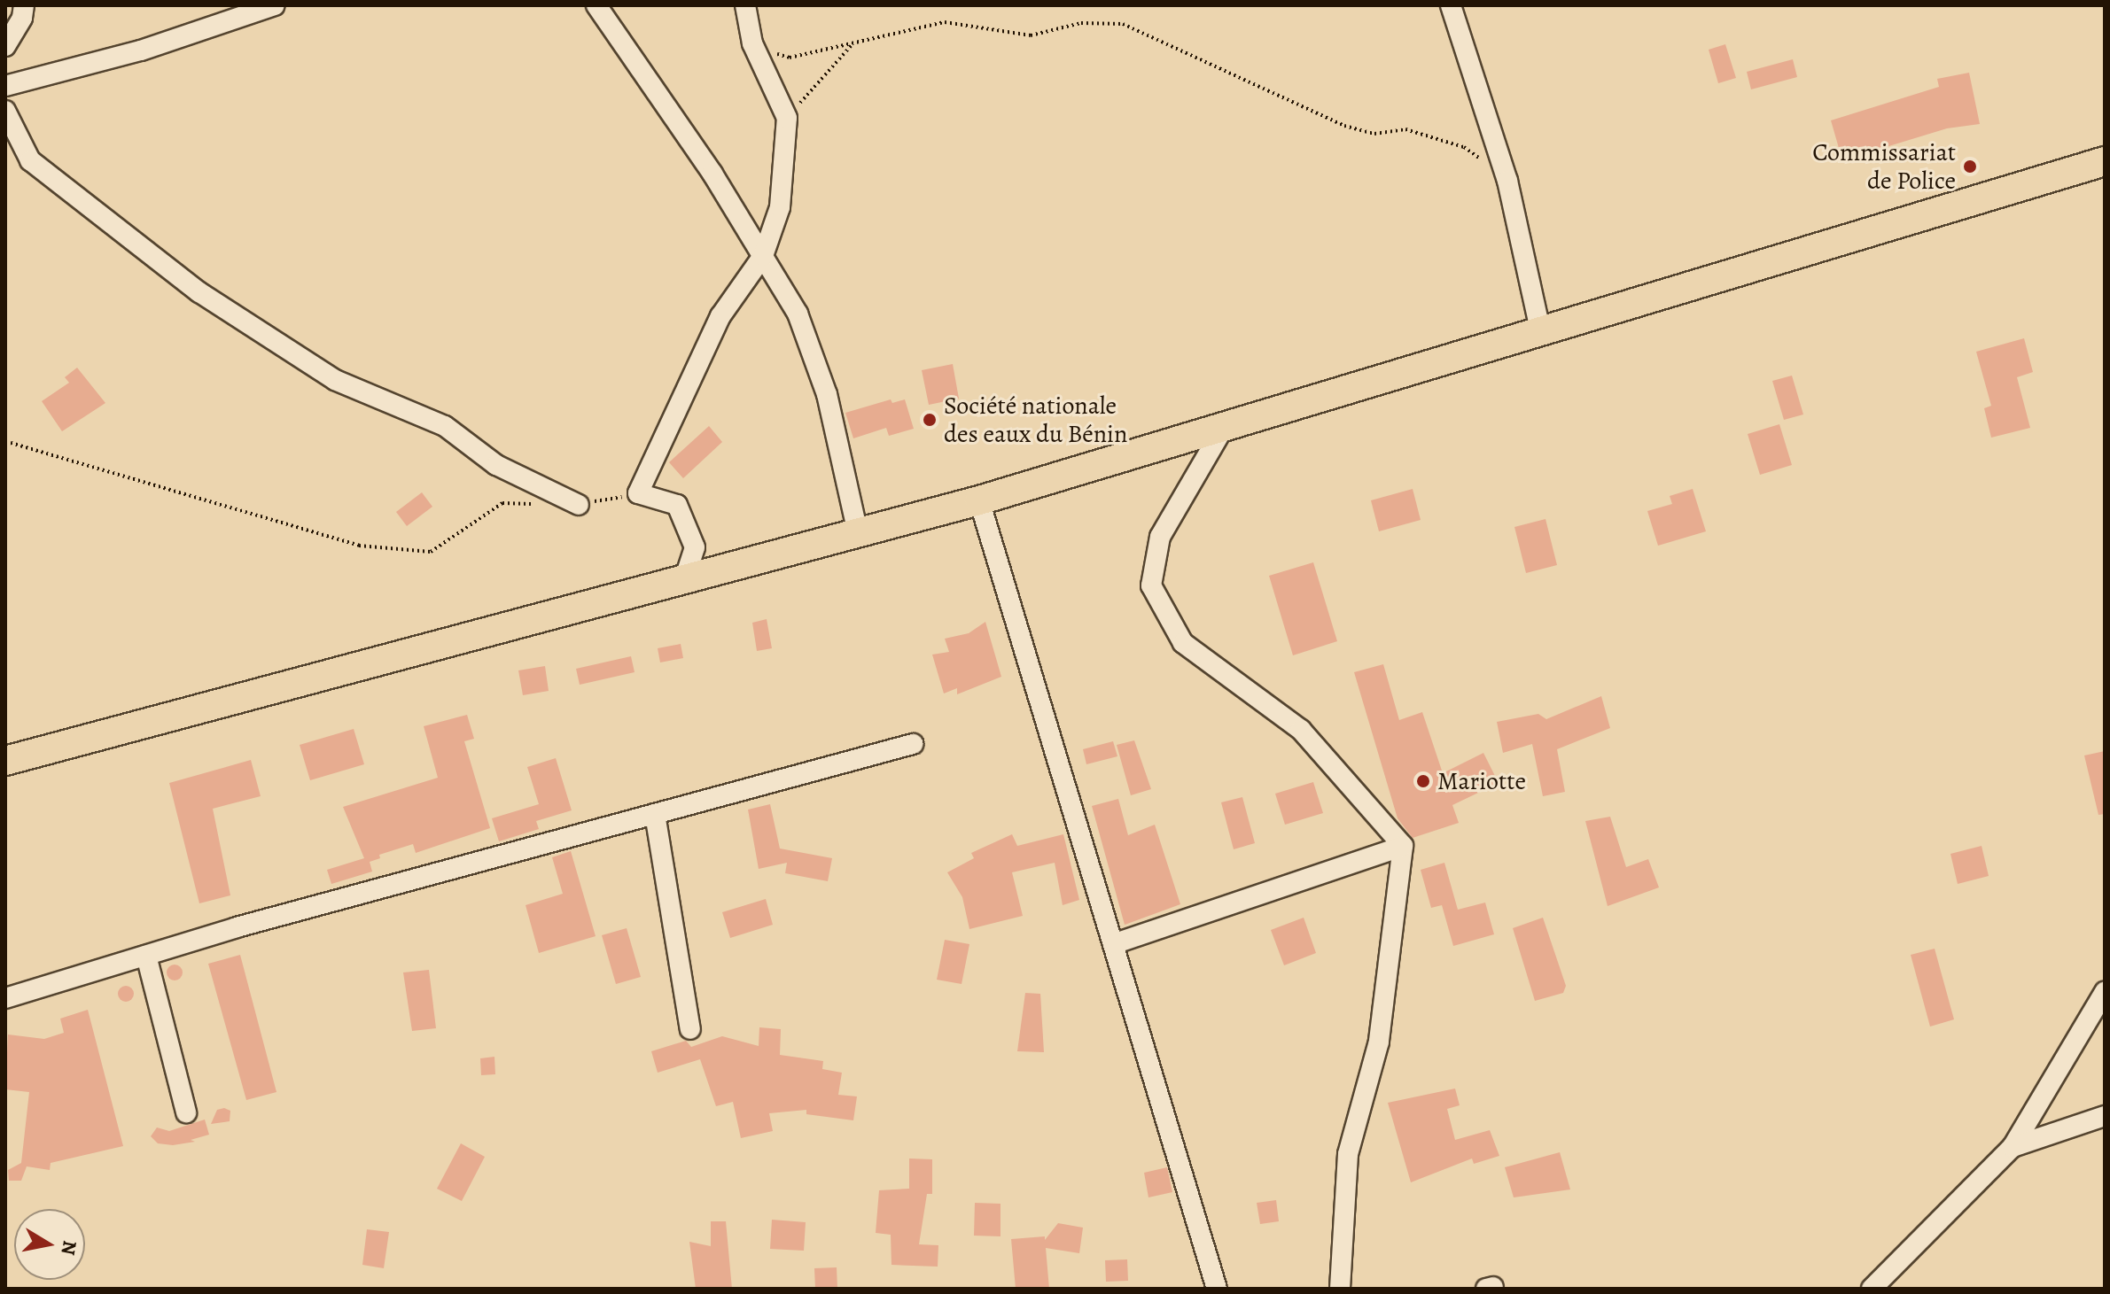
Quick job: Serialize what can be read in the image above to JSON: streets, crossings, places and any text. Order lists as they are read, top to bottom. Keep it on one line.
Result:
{"places":["Commissariat de Police","Société nationale des eaux du Bénin","Mariotte"],"north":"right"}
